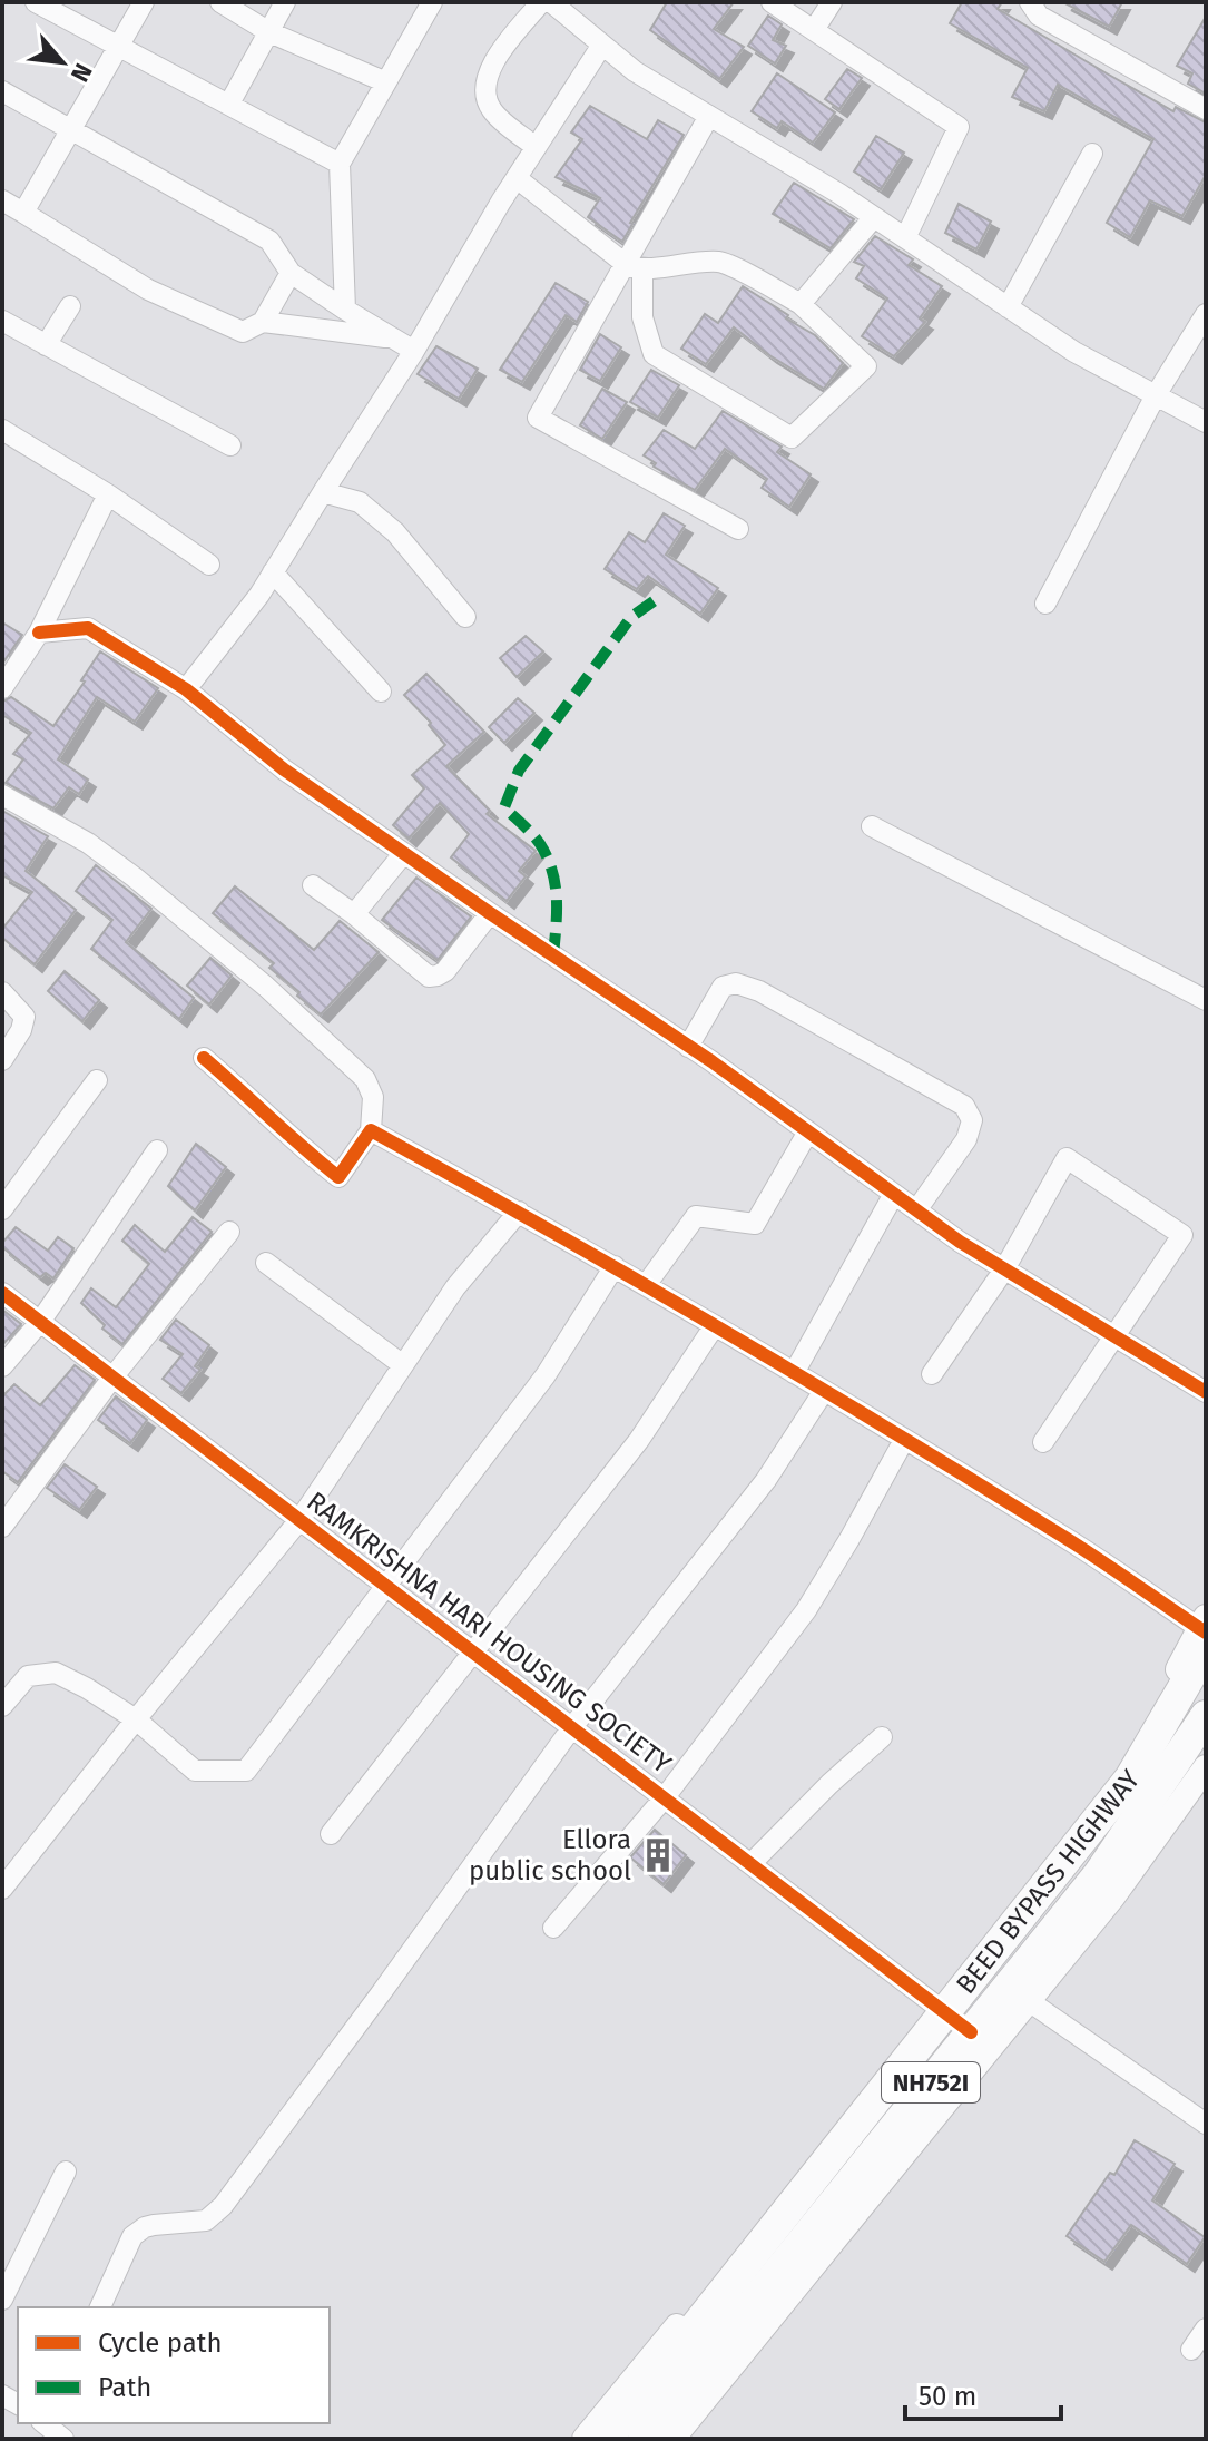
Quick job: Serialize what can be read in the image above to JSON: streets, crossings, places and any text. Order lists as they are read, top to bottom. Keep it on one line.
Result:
{"streets":{"highway":["BEED BYPASS HIGHWAY","NH752I"],"street":["RAMKRISHNA HARI HOUSING SOCIETY"]},"crossings":[["RAMKRISHNA HARI HOUSING SOCIETY","BEED BYPASS HIGHWAY"]],"places":{"building":["Ellora public school"]},"legend":["Cycle path","Path"],"scale_bar":"50 m","north":"bottom right"}
